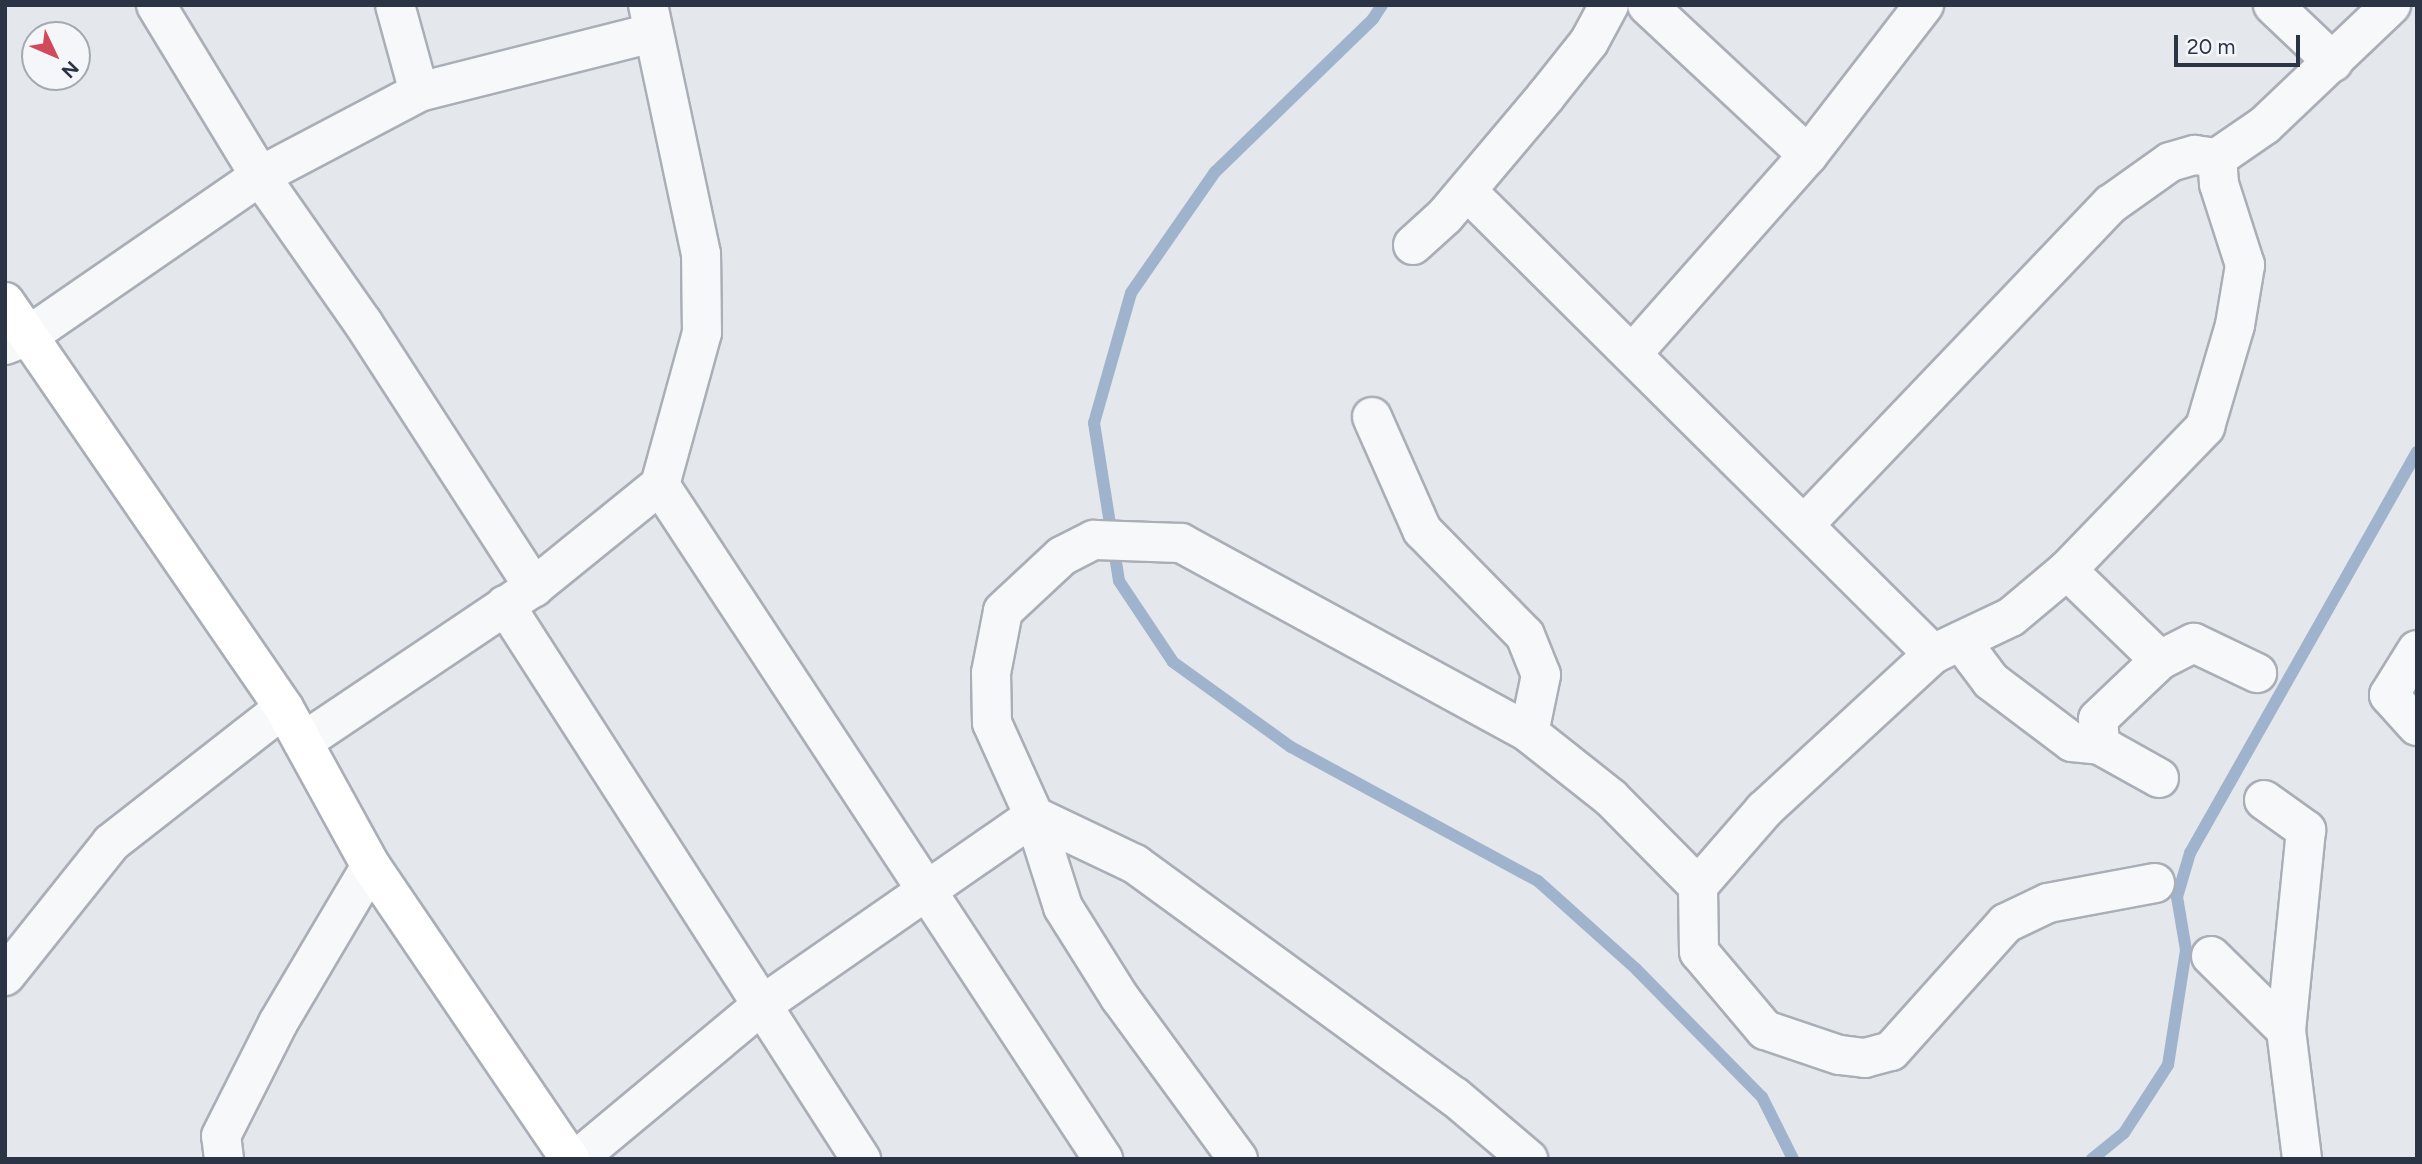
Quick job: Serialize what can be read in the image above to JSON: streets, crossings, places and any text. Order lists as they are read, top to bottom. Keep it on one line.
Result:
{"scale_bar":"20 m","north":"bottom right"}
